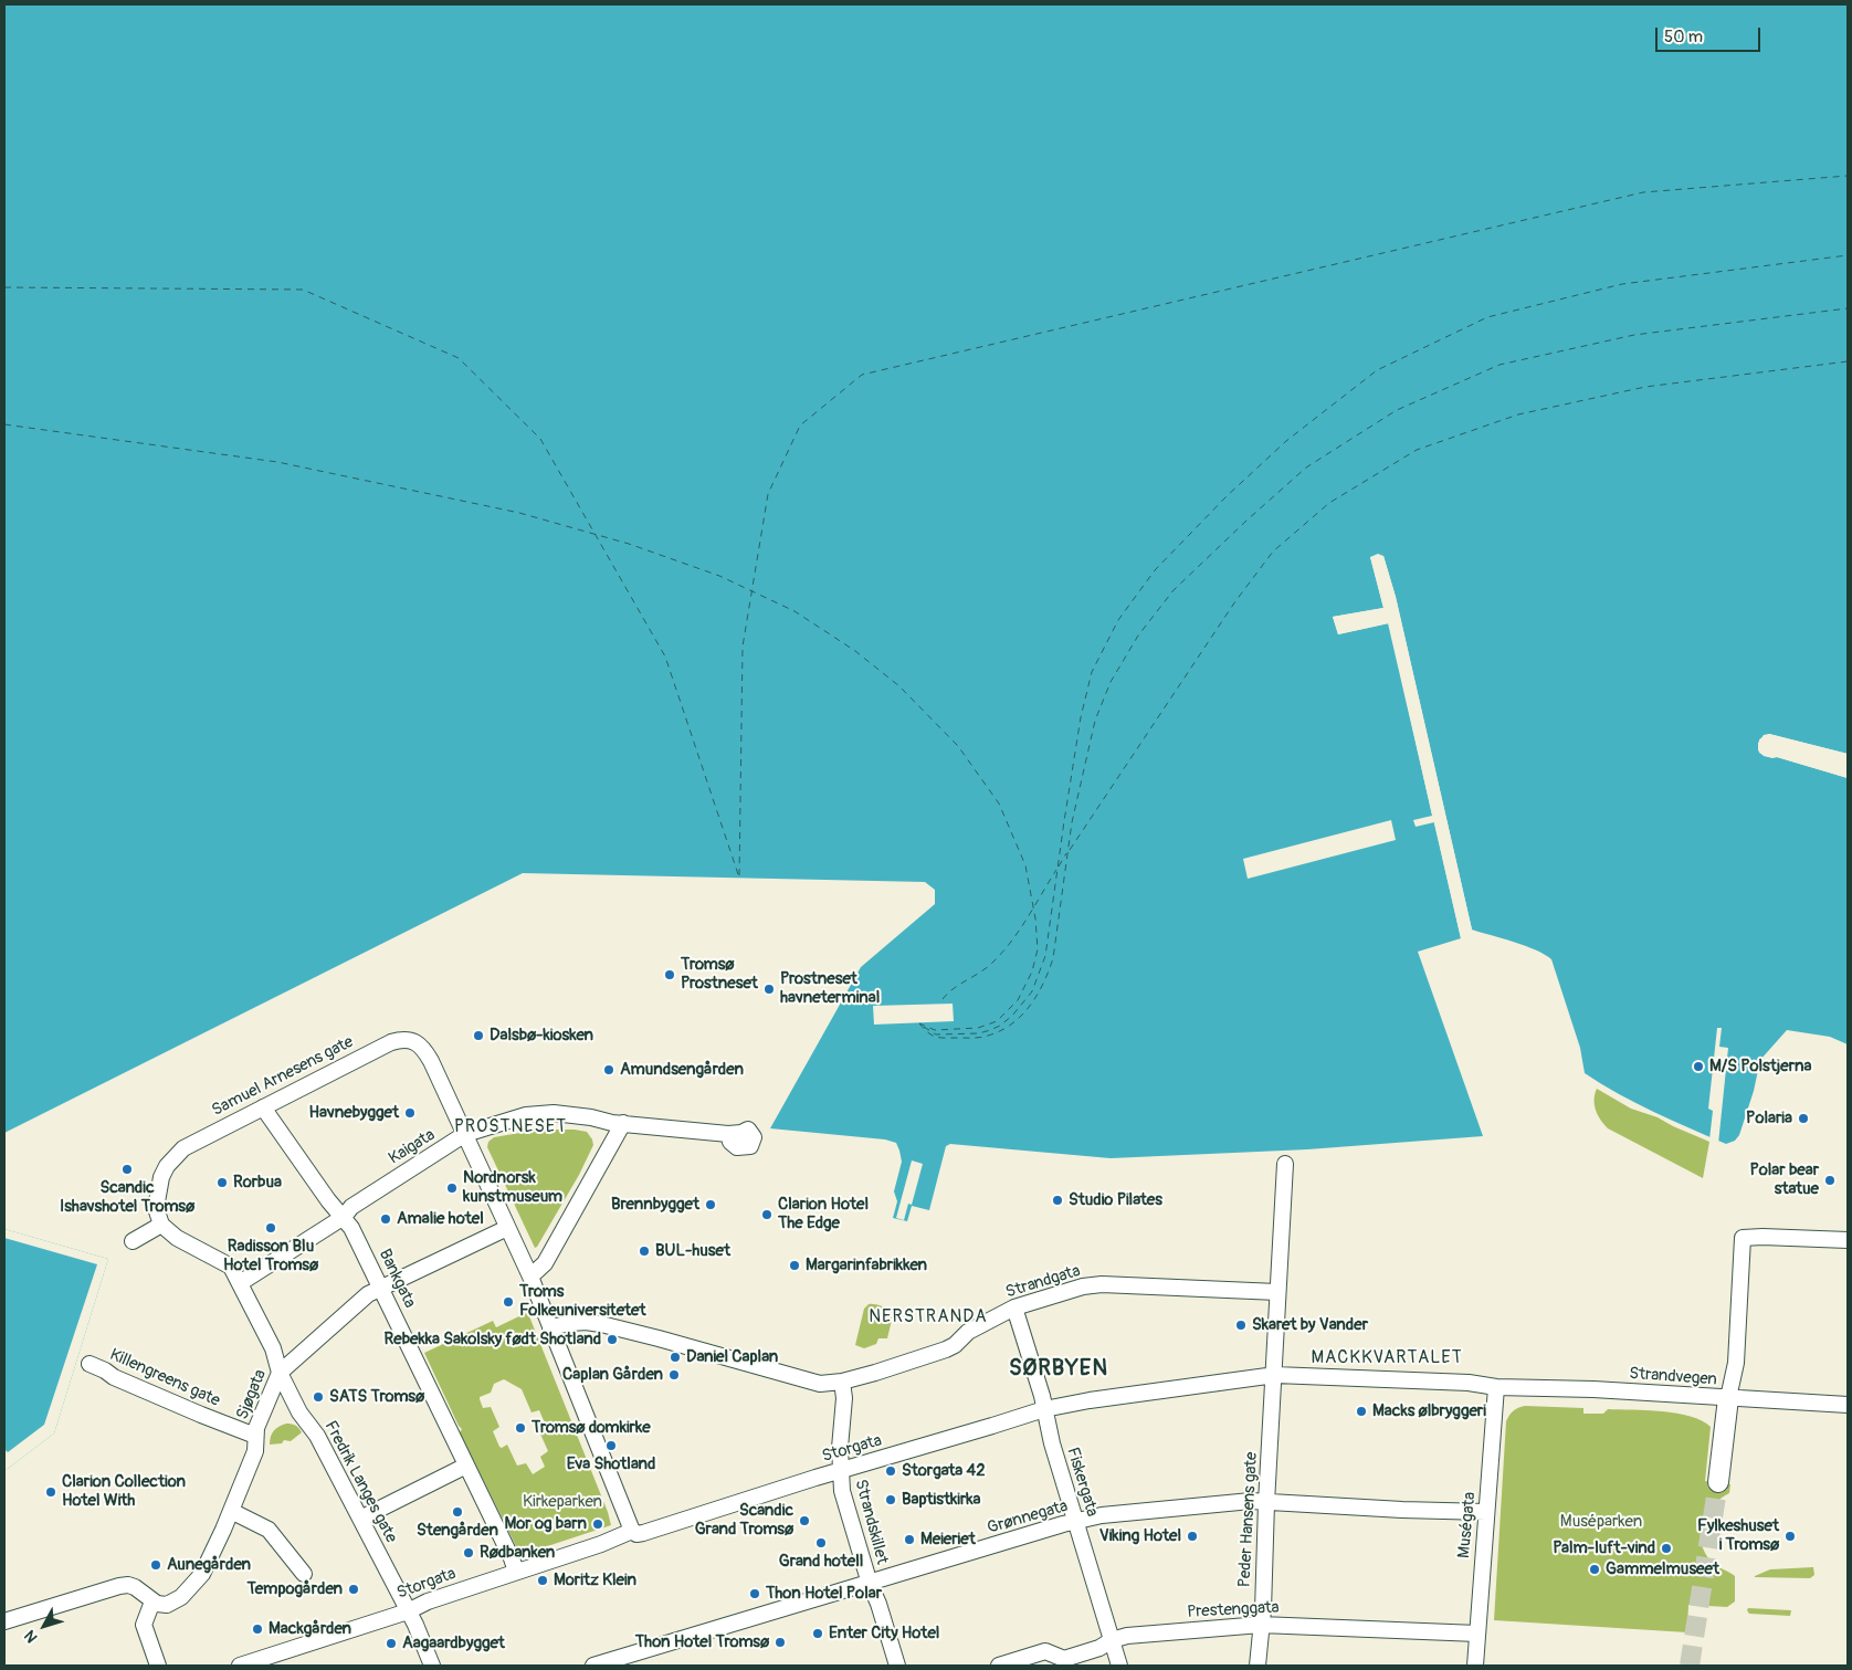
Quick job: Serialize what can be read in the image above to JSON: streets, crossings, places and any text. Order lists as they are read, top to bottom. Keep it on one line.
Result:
{"streets":{"street":["Samuel Arnesens gate","Kaigata","Bankgata","Strandgata","Strandvegen","Killengreens gate","Sjøgata","Storgata","Fredrik Langes gate","Fiskergata","Grønnegata","Peder Hansens gate","Strandskillet","Muségata","Prestenggata"]},"crossings":[["Samuel Arnesens gate","Kaigata"],["Samuel Arnesens gate","Bankgata"],["Samuel Arnesens gate","Fredrik Langes gate"],["Kaigata","Bankgata"],["Kaigata","Fredrik Langes gate"],["Bankgata","Sjøgata"],["Bankgata","Storgata"],["Strandgata","Fiskergata"],["Strandgata","Peder Hansens gate"],["Strandgata","Strandskillet"],["Strandvegen","Storgata"],["Strandvegen","Muségata"],["Killengreens gate","Sjøgata"],["Sjøgata","Fredrik Langes gate"],["Storgata","Fredrik Langes gate"],["Storgata","Fiskergata"],["Storgata","Peder Hansens gate"],["Storgata","Strandskillet"],["Storgata","Muségata"],["Fiskergata","Grønnegata"],["Fiskergata","Prestenggata"],["Grønnegata","Peder Hansens gate"],["Grønnegata","Strandskillet"],["Grønnegata","Muségata"],["Peder Hansens gate","Prestenggata"],["Muségata","Prestenggata"]],"districts":["PROSTNESET","NERSTRANDA","MACKKVARTALET","SØRBYEN"],"parks":["Kirkeparken","Muséparken"],"places":["Tromsø Prostneset","Prostneset havneterminal","Dalsbø-kiosken","M/S Polstjerna","Amundsengården","Havnebygget","Polaria","Scandic Ishavshotel Tromsø","Polar bear statue","Rorbua","Nordnorsk kunstmuseum","Studio Pilates","Brennbygget","Clarion Hotel The Edge","Amalie hotel","Radisson Blu Hotel Tromsø","BUL-huset","Margarinfabrikken","Troms Folkeuniversitetet","Skaret by Vander","Rebekka Sakolsky født Shotland","Daniel Caplan","Caplan Gården","SATS Tromsø","Macks ølbryggeri","Tromsø domkirke","Eva Shotland","Storgata 42","Clarion Collection Hotel With","Baptistkirka","Stengården","Scandic Grand Tromsø","Mor og barn","Viking Hotel","Fylkeshuset i Tromsø","Meieriet","Grand hotell","Palm-luft-vind","Rødbanken","Aunegården","Gammelmuseet","Moritz Klein","Tempogården","Thon Hotel Polar","Mackgården","Enter City Hotel","Thon Hotel Tromsø","Aagaardbygget"],"scale_bar":"50 m","north":"bottom left"}
